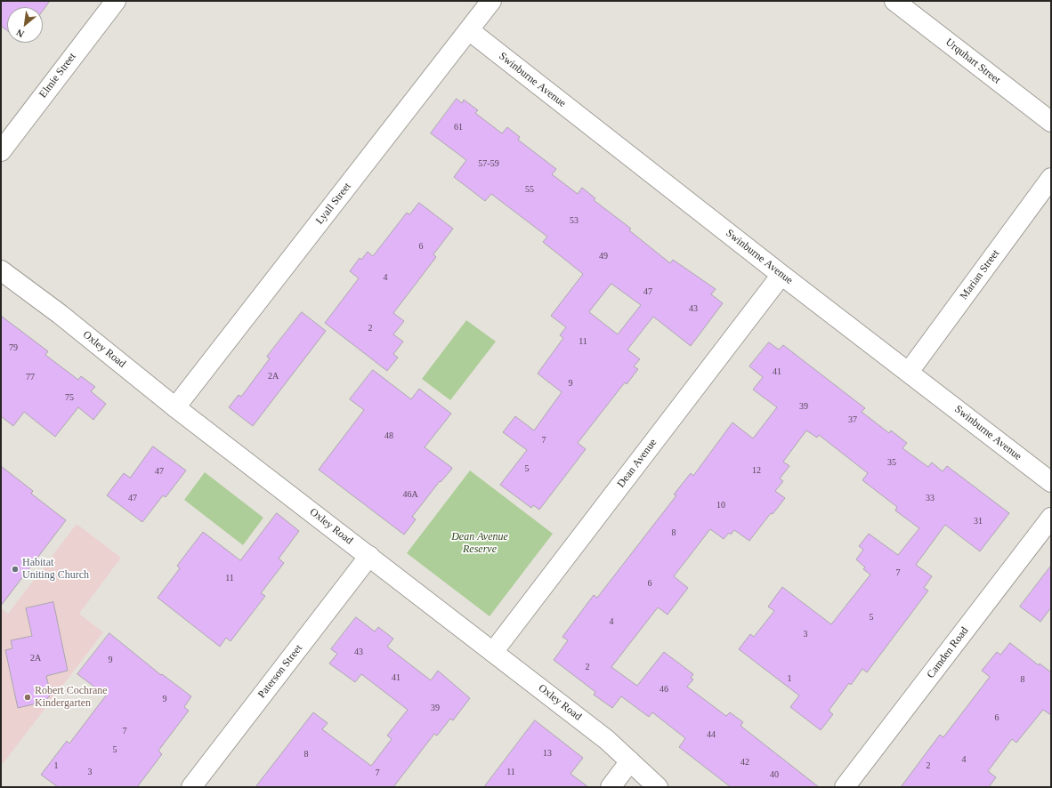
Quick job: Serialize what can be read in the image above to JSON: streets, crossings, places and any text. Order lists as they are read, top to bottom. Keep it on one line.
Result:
{"streets":{"street":["Urquhart Street","Elmie Street","Swinburne Avenue","Lyall Street","Marian Street","Oxley Road","Dean Avenue","Camden Road","Paterson Street"]},"crossings":[["Swinburne Avenue","Lyall Street"],["Swinburne Avenue","Marian Street"],["Swinburne Avenue","Dean Avenue"],["Lyall Street","Oxley Road"],["Oxley Road","Dean Avenue"],["Oxley Road","Paterson Street"]],"parks":["Dean Avenue Reserve"],"places":["Habitat Uniting Church","Robert Cochrane Kindergarten"],"house_numbers":["61","57-59","55","53","6","49","4","47","43","2","11","79","41","2A","77","9","75","39","37","48","7","35","5","12","47","46A","47","33","10","31","8","7","11","6","5","4","3","43","2A","9","2","41","1","8","46","9","39","6","7","44","5","13","8","4","42","1","2","3","11","7","40"],"north":"bottom left"}
